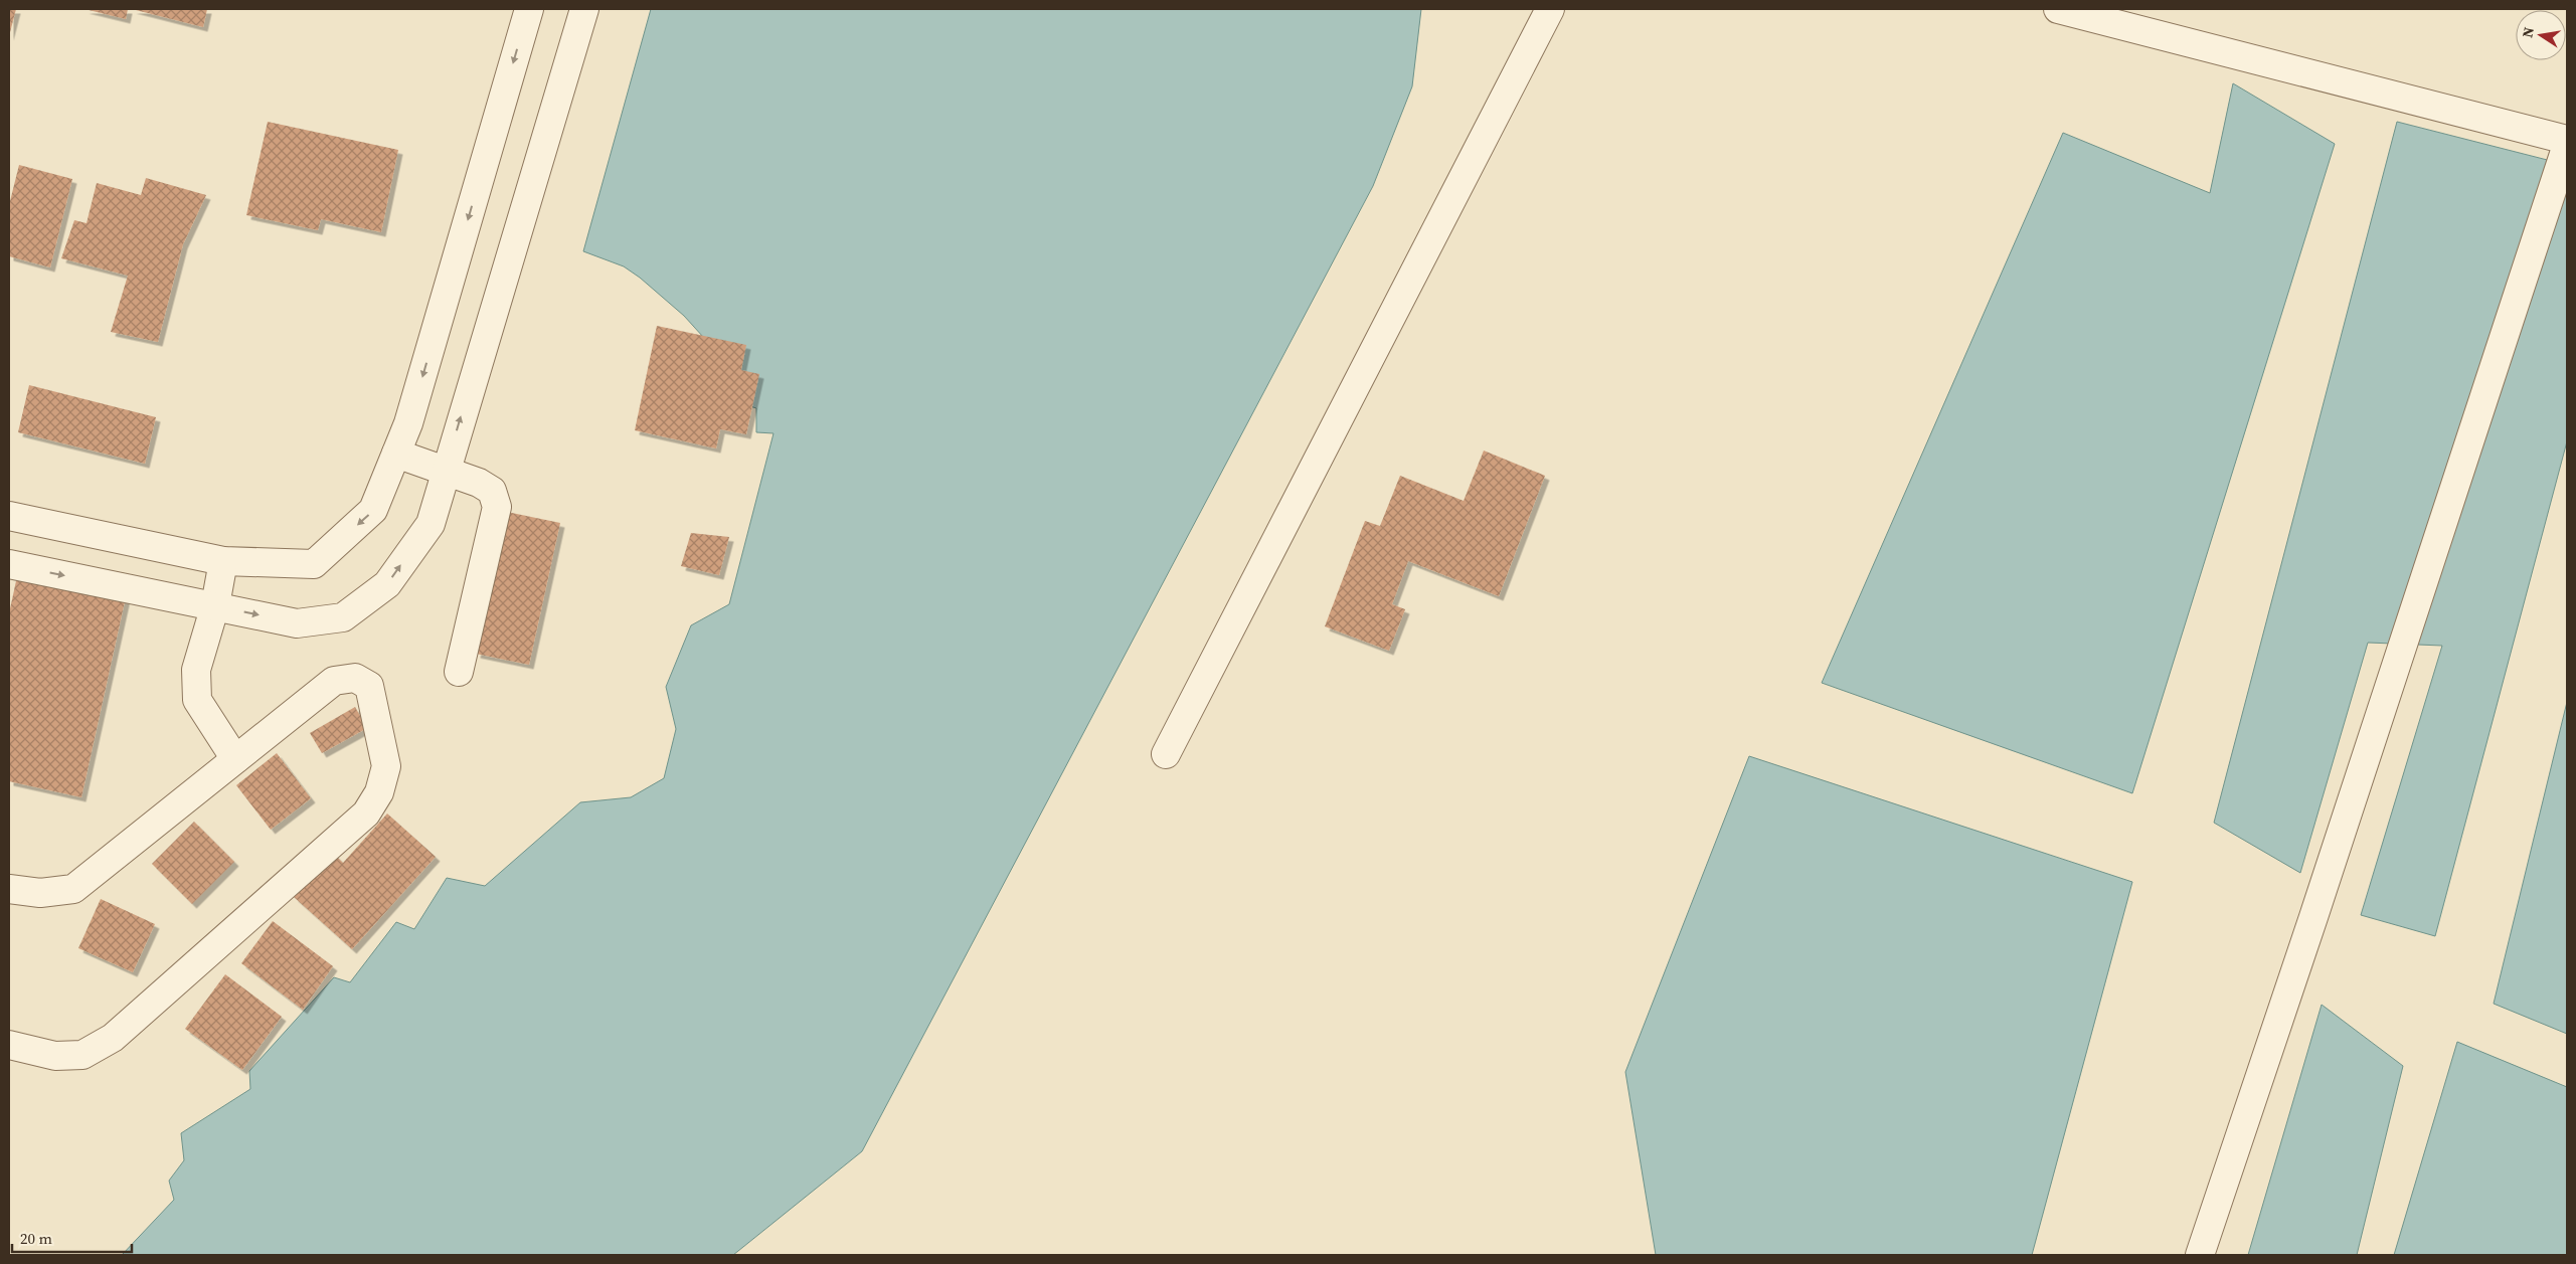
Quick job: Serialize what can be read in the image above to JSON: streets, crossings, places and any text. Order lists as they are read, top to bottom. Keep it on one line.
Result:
{"scale_bar":"20 m","north":"left"}
